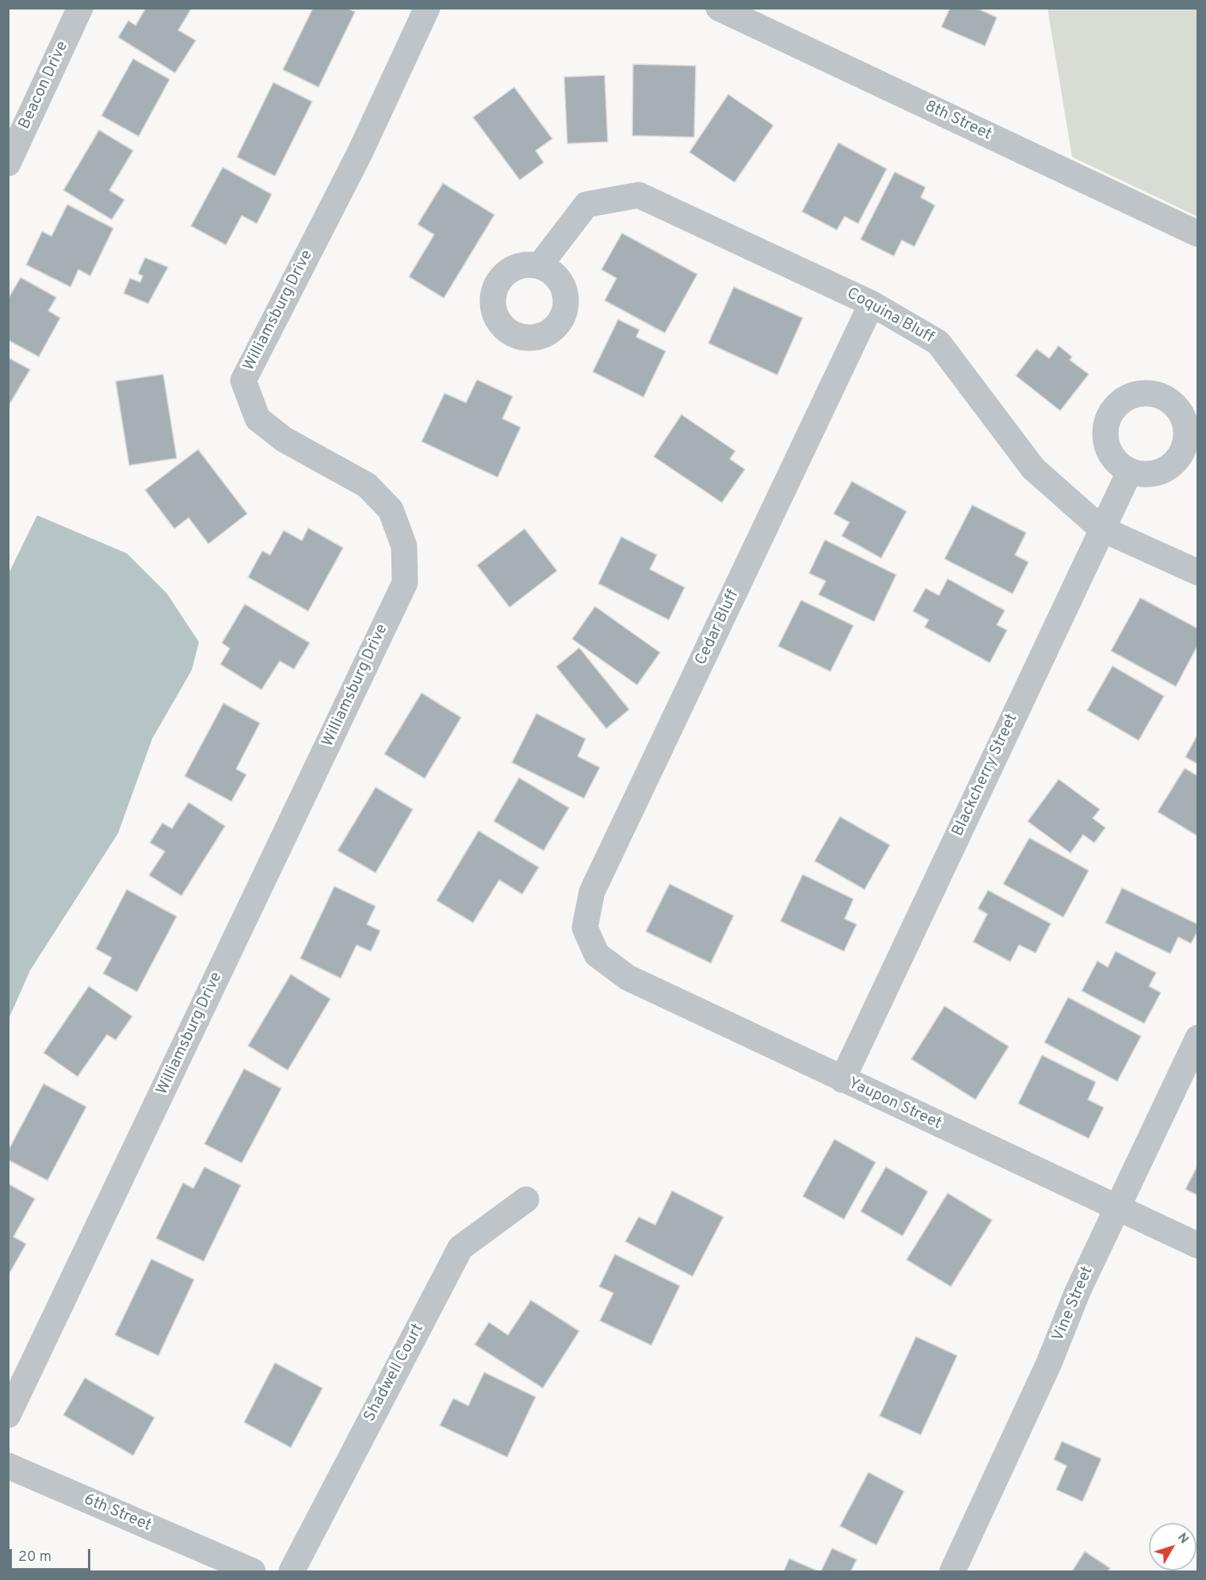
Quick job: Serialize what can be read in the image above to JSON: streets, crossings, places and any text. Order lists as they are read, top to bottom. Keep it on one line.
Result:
{"streets":{"street":["Beacon Drive","8th Street","Williamsburg Drive","Coquina Bluff","Cedar Bluff","Blackcherry Street","Yaupon Street","Vine Street","Shadwell Court","6th Street"]},"crossings":[["Coquina Bluff","Cedar Bluff"],["Coquina Bluff","Blackcherry Street"],["Cedar Bluff","Yaupon Street"],["Blackcherry Street","Yaupon Street"],["Yaupon Street","Vine Street"]],"scale_bar":"20 m","north":"top right"}
